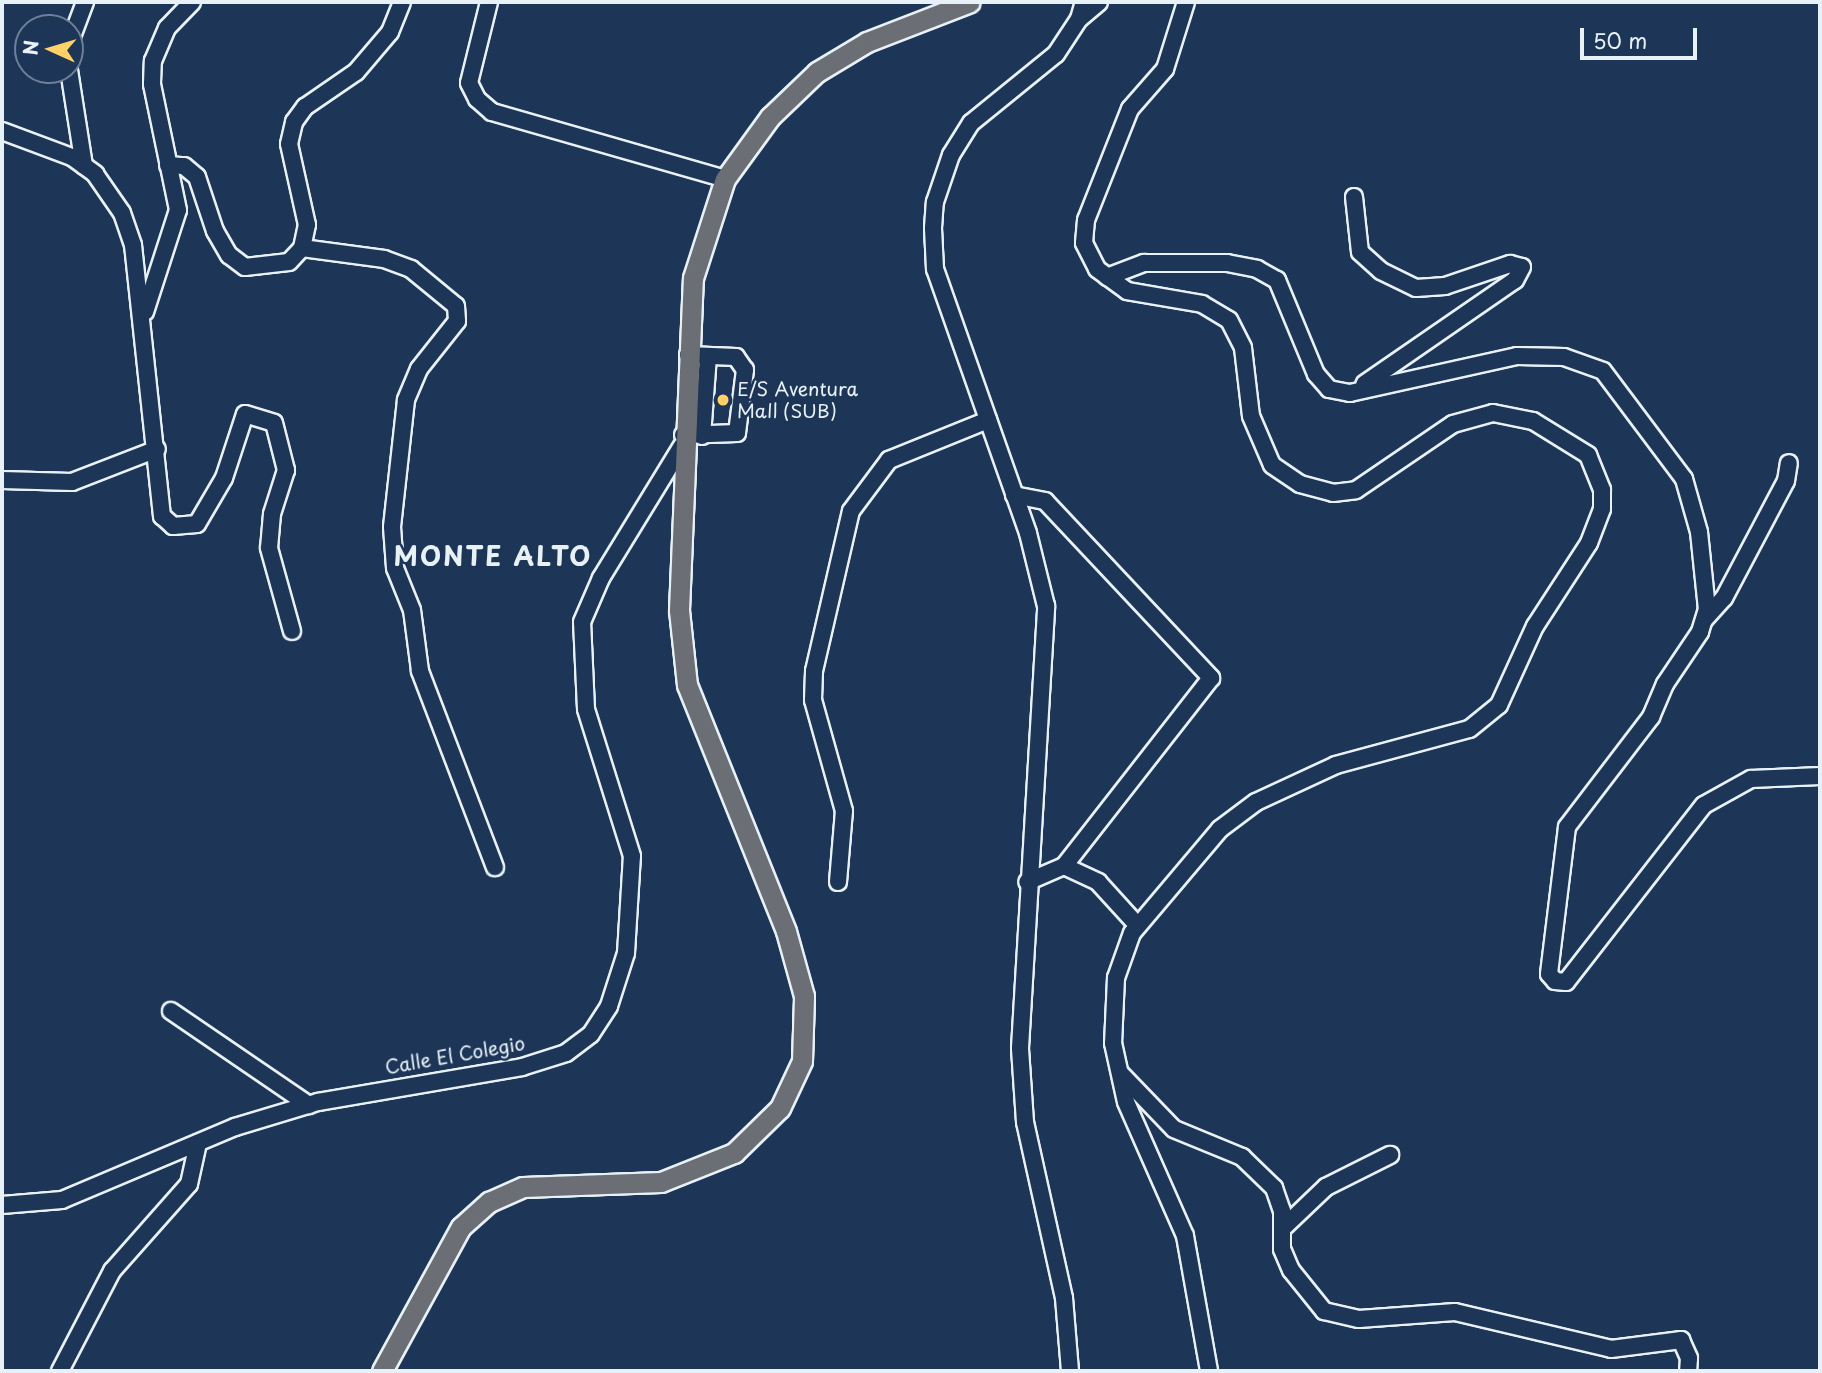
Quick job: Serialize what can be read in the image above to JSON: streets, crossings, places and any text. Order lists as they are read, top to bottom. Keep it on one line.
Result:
{"streets":{"street":["Calle El Colegio"]},"districts":["MONTE ALTO"],"places":["E/S Aventura Mall (SUB)"],"scale_bar":"50 m","north":"left"}
